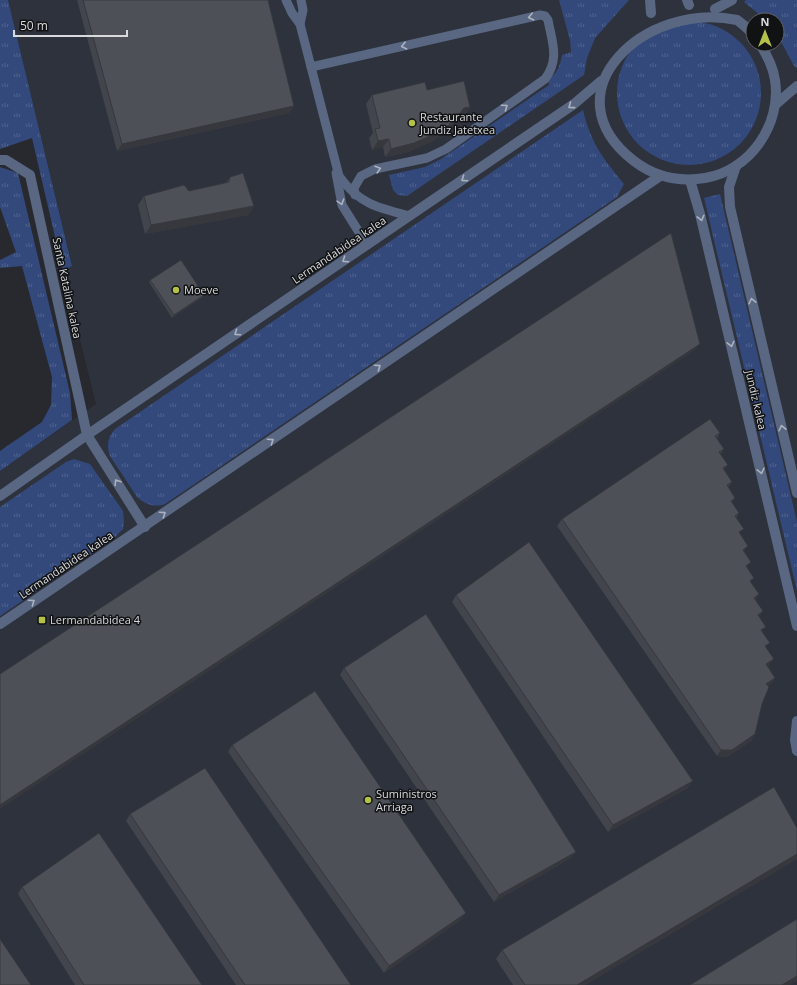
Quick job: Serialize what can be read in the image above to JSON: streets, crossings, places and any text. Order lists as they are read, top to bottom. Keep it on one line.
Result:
{"streets":{"street":["Lermandabidea kalea","Santa Katalina kalea","Jundiz kalea"]},"crossings":[["Lermandabidea kalea","Santa Katalina kalea"]],"places":{"other":["Restaurante Jundiz Jatetxea","Moeve","Suministros Arriaga"],"transit":["Lermandabidea 4"]},"scale_bar":"50 m","north":"top"}
